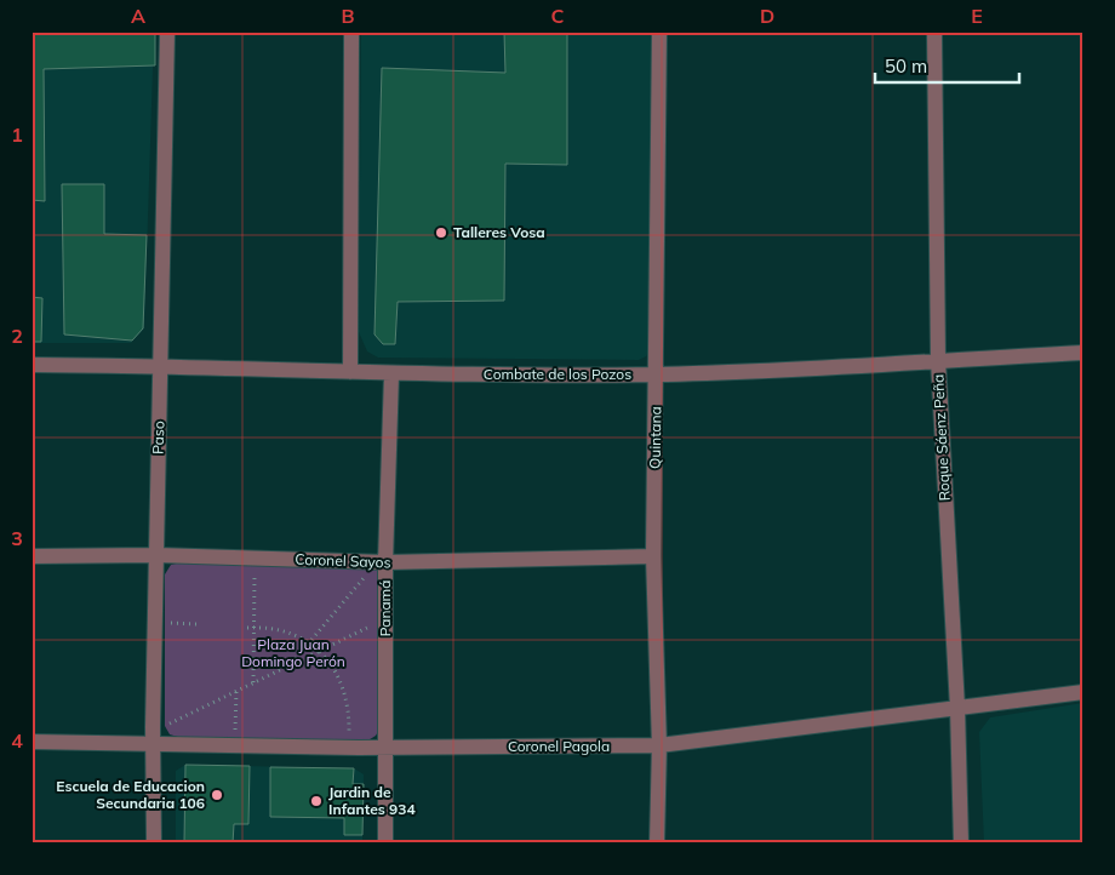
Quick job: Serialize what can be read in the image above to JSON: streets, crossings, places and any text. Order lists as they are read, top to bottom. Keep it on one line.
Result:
{"streets":{"street":["Combate de los Pozos","Paso","Quintana","Roque Sáenz Peña","Coronel Sayos","Panamá","Coronel Pagola"]},"crossings":[["Combate de los Pozos","Paso"],["Combate de los Pozos","Quintana"],["Combate de los Pozos","Roque Sáenz Peña"],["Combate de los Pozos","Panamá"],["Paso","Coronel Sayos"],["Paso","Coronel Pagola"],["Quintana","Coronel Sayos"],["Quintana","Coronel Pagola"],["Roque Sáenz Peña","Coronel Pagola"],["Coronel Sayos","Panamá"],["Panamá","Coronel Pagola"]],"parks":["Plaza Juan Domingo Perón"],"places":["Talleres Vosa","Escuela de Educacion Secundaria 106","Jardin de Infantes 934"],"scale_bar":"50 m","grid":{"columns":["A","B","C","D","E"],"rows":["1","2","3","4"]}}
